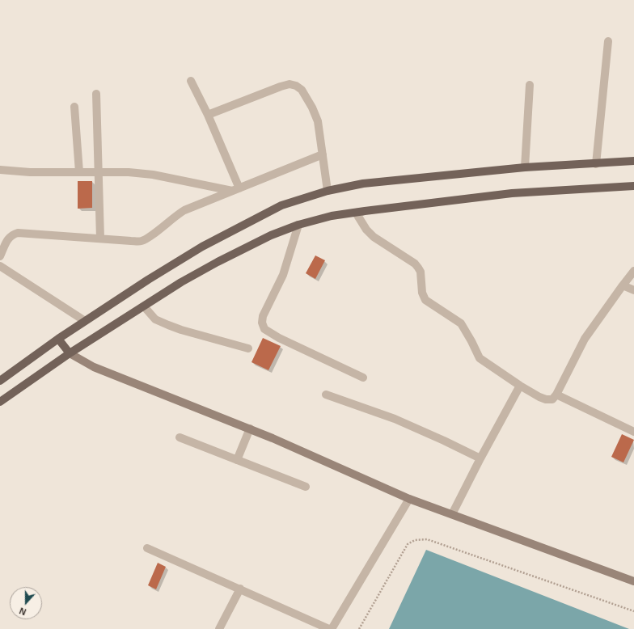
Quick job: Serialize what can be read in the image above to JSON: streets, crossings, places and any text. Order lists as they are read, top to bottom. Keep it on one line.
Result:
{"north":"bottom"}
